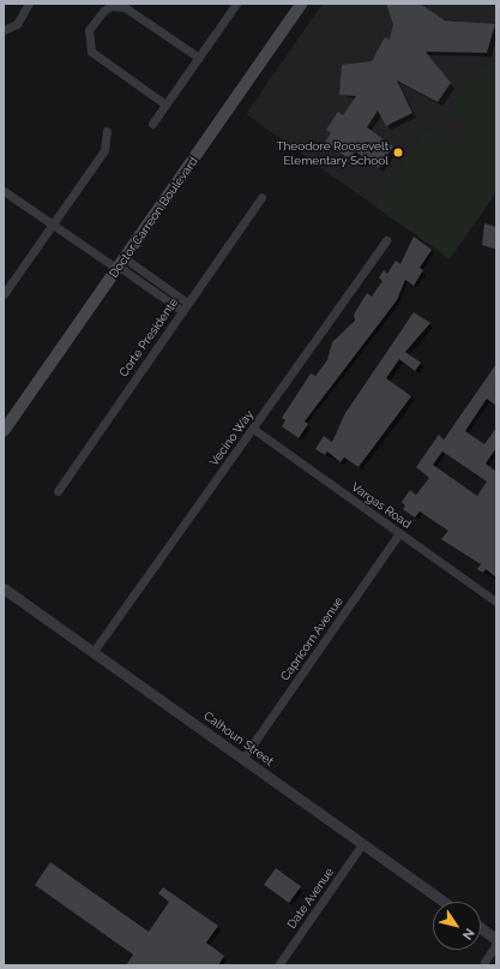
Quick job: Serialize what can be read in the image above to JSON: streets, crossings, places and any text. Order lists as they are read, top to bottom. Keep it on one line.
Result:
{"streets":{"main road":["Doctor Carreon Boulevard"],"street":["Corte Presidente","Vecino Way","Vargas Road","Capricorn Avenue","Calhoun Street","Date Avenue"]},"crossings":[["Vecino Way","Vargas Road"],["Vecino Way","Calhoun Street"],["Vargas Road","Capricorn Avenue"],["Capricorn Avenue","Calhoun Street"],["Calhoun Street","Date Avenue"]],"places":["Theodore Roosevelt Elementary School"],"north":"bottom right"}
